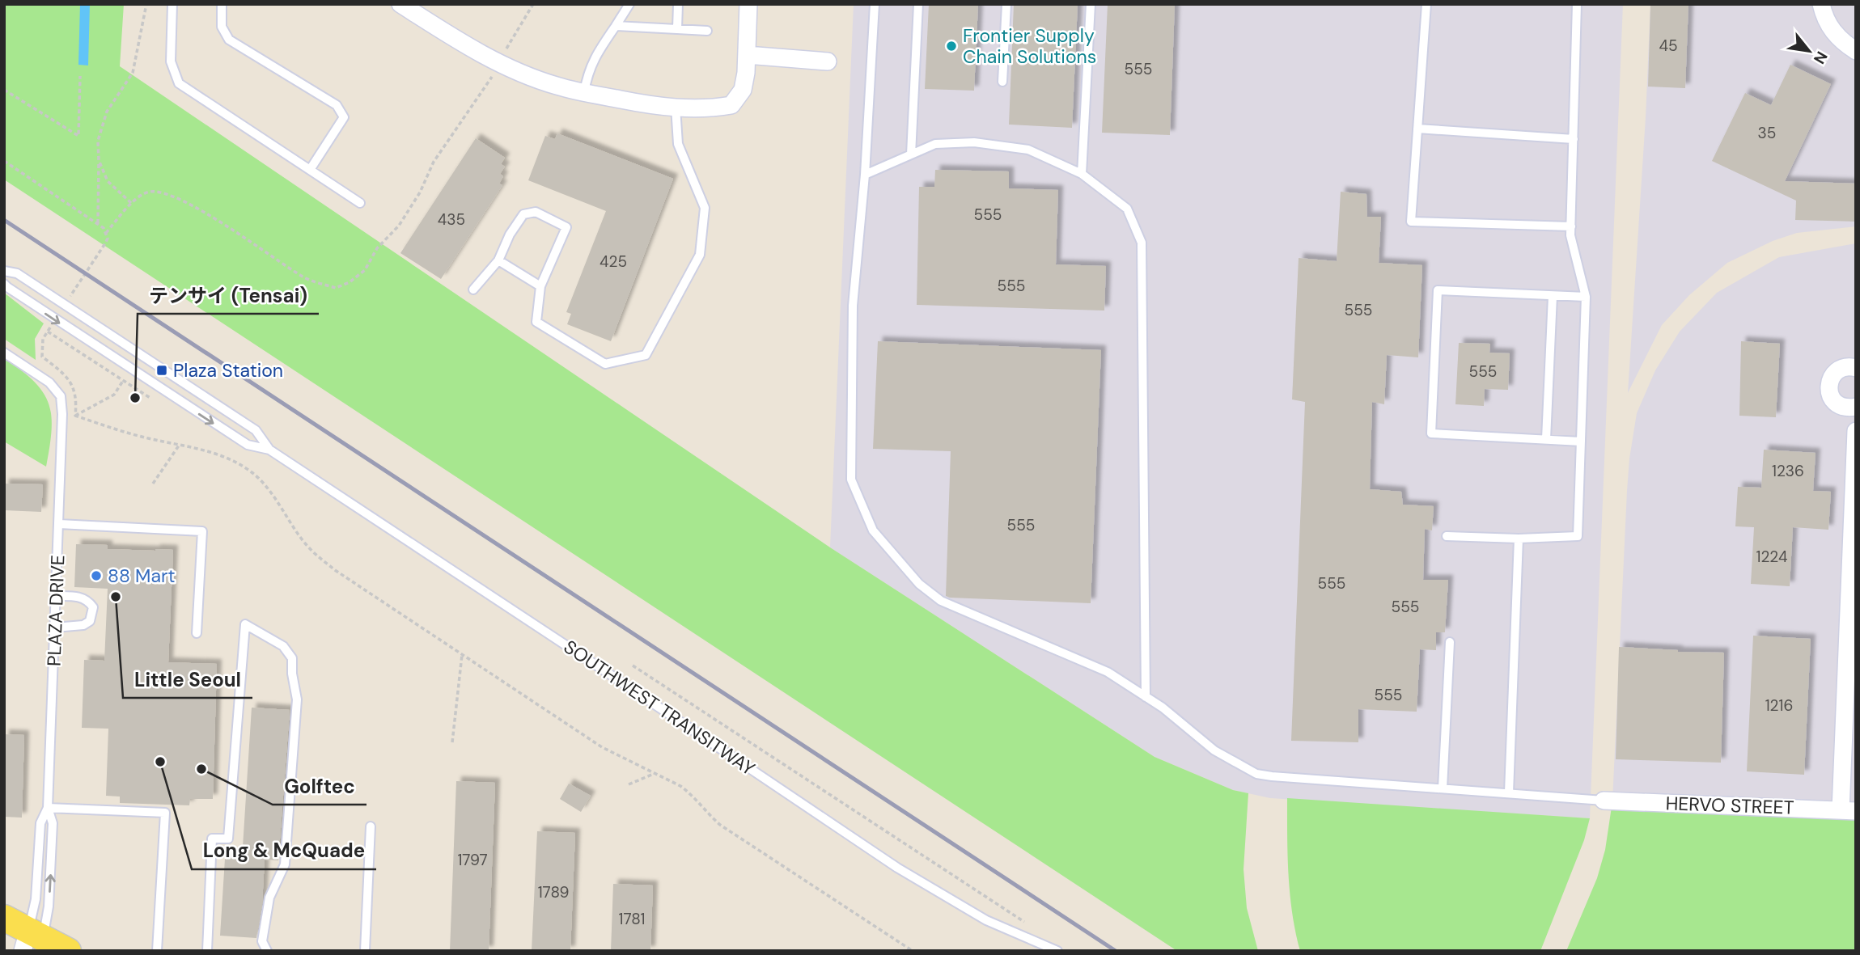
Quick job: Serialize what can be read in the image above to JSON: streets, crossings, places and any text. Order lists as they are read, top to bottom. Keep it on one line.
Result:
{"streets":{"street":["HERVO STREET"],"lane":["PLAZA DRIVE","SOUTHWEST TRANSITWAY"]},"places":{"other":["Frontier Supply Chain Solutions","テンサイ (Tensai)","88 Mart","Little Seoul","Long & McQuade","Golftec"],"transit":["Plaza Station"]},"house_numbers":["45","555","35","555","435","425","555","555","555","1236","555","1224","555","555","555","1216","1797","1789","1781"],"north":"bottom right"}
